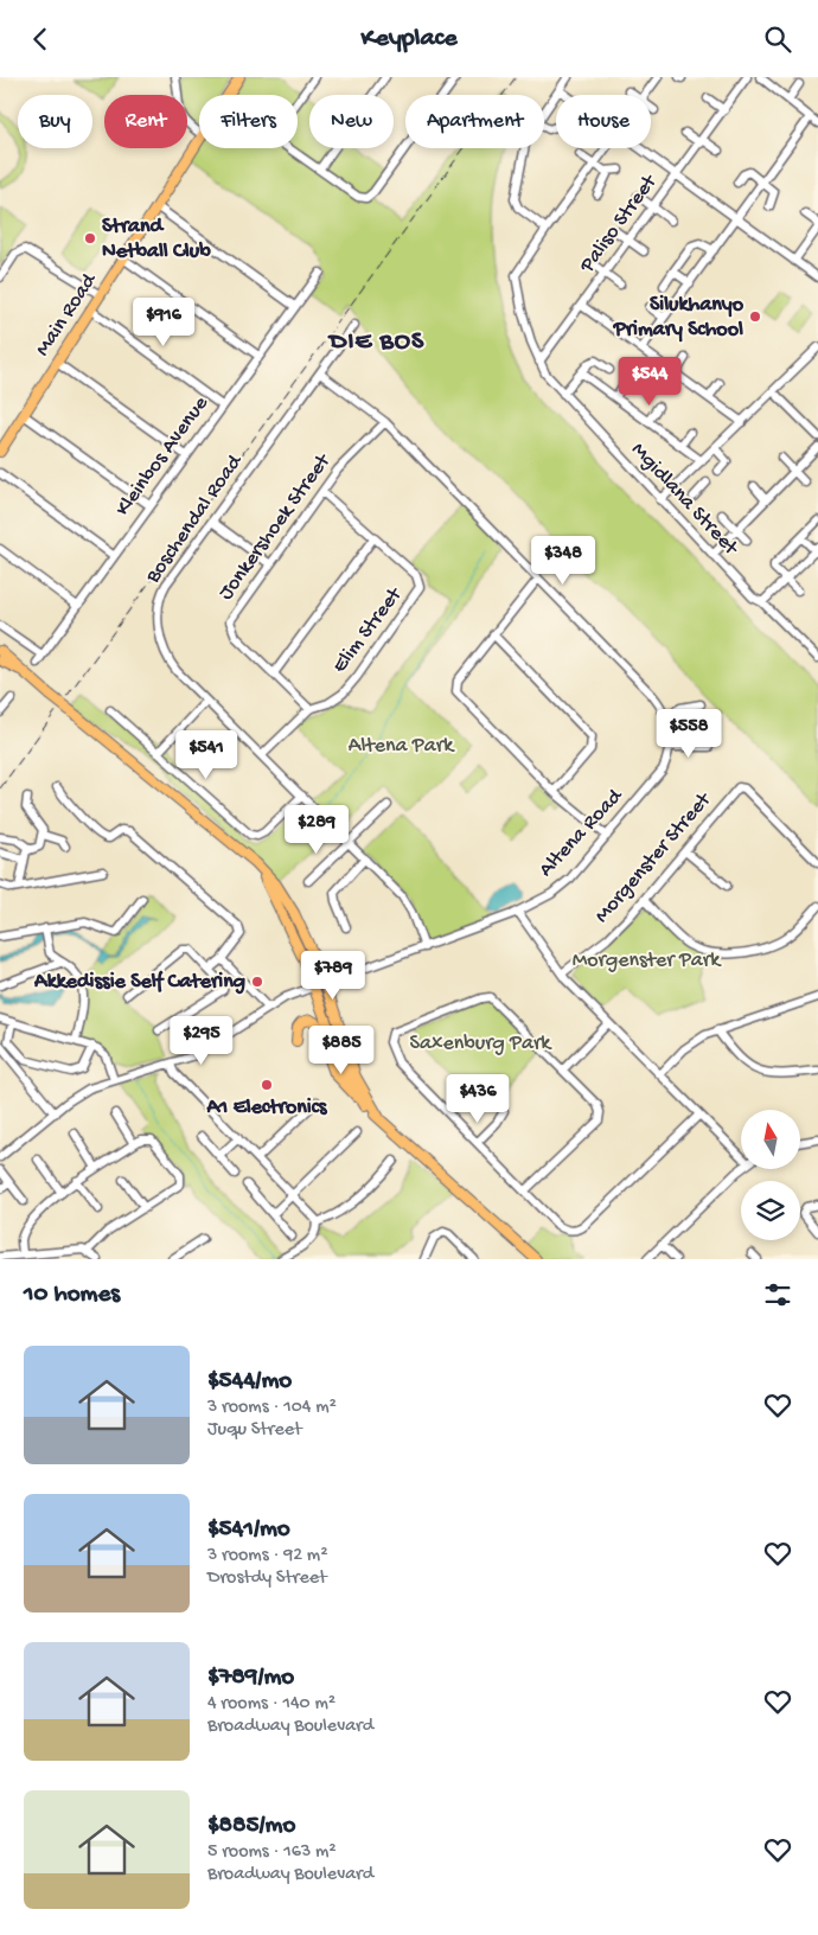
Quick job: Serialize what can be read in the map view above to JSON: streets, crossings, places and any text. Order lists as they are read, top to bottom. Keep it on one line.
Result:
{"streets":{"main road":["Main Road"],"street":["Paliso Street","Kleinbos Avenue","Mgidlana Street","Boschendal Road","Jonkershoek Street","Elim Street","Altena Road","Morgenster Street"]},"crossings":[["Paliso Street","Mgidlana Street"],["Boschendal Road","Elim Street"],["Boschendal Road","Altena Road"],["Jonkershoek Street","Elim Street"],["Jonkershoek Street","Altena Road"]],"districts":["DIE BOS"],"parks":["Altena Park","Morgenster Park","Saxenburg Park"],"places":["Strand Netball Club","Silukhanyo Primary School","Akkedissie Self Catering","A1 Electronics"],"north":"top","page":{"header":"Keyplace","chip":["Buy","Rent","Filters","New","Apartment","House"],"price":["$916","$544","$348","$558","$541","$289","$789","$295","$885","$436"],"heading":"10 homes","list":[{"name":"$544/mo","note":"3 rooms · 104 m² · Juqu Street"},{"name":"$541/mo","note":"3 rooms · 92 m² · Drostdy Street"},{"name":"$789/mo","note":"4 rooms · 140 m² · Broadway Boulevard"},{"name":"$885/mo","note":"5 rooms · 163 m² · Broadway Boulevard"}]}}
